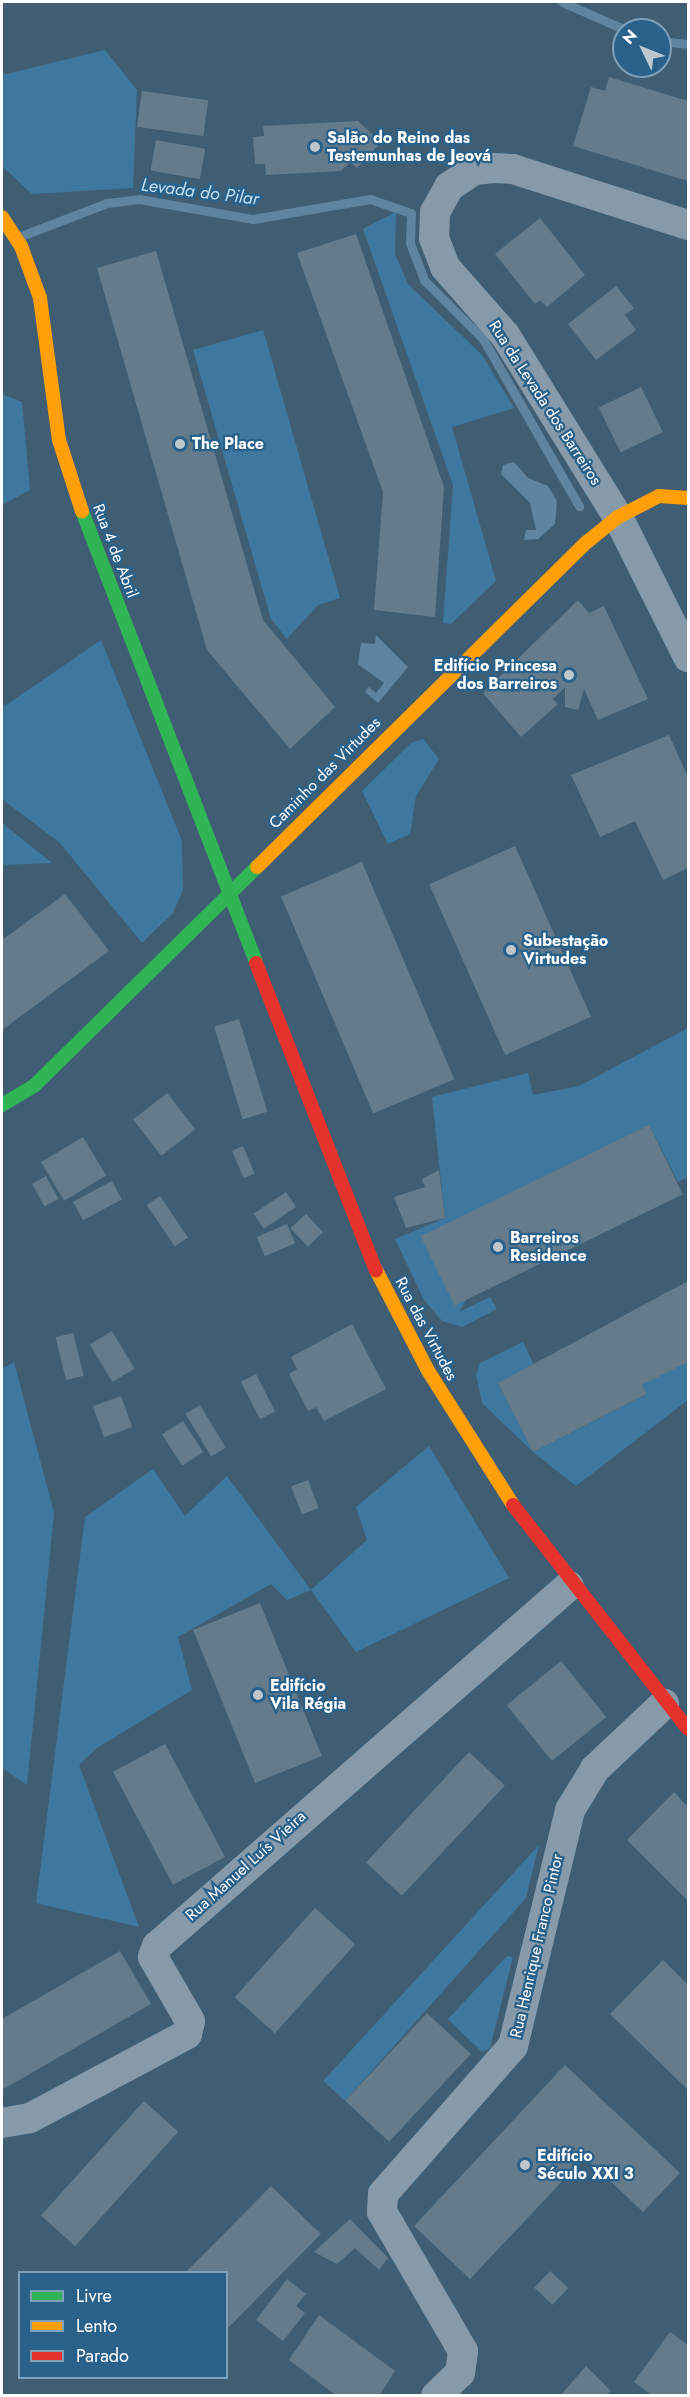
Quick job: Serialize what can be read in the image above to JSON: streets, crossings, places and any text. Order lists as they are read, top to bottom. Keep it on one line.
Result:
{"streets":{"street":["Rua da Levada dos Barreiros","Rua 4 de Abril","Caminho das Virtudes","Rua das Virtudes","Rua Manuel Luís Vieira","Rua Henrique Franco Pintor"]},"crossings":[["Rua da Levada dos Barreiros","Caminho das Virtudes"],["Rua 4 de Abril","Caminho das Virtudes"],["Rua 4 de Abril","Rua das Virtudes"],["Caminho das Virtudes","Rua das Virtudes"],["Rua das Virtudes","Rua Manuel Luís Vieira"],["Rua das Virtudes","Rua Henrique Franco Pintor"]],"water":["Levada do Pilar"],"places":["Salão do Reino das Testemunhas de Jeová","The Place","Edifício Princesa dos Barreiros","Subestação Virtudes","Barreiros Residence","Edifício Vila Régia","Edifício Século XXI 3"],"legend":["Livre","Lento","Parado"],"north":"top left"}
